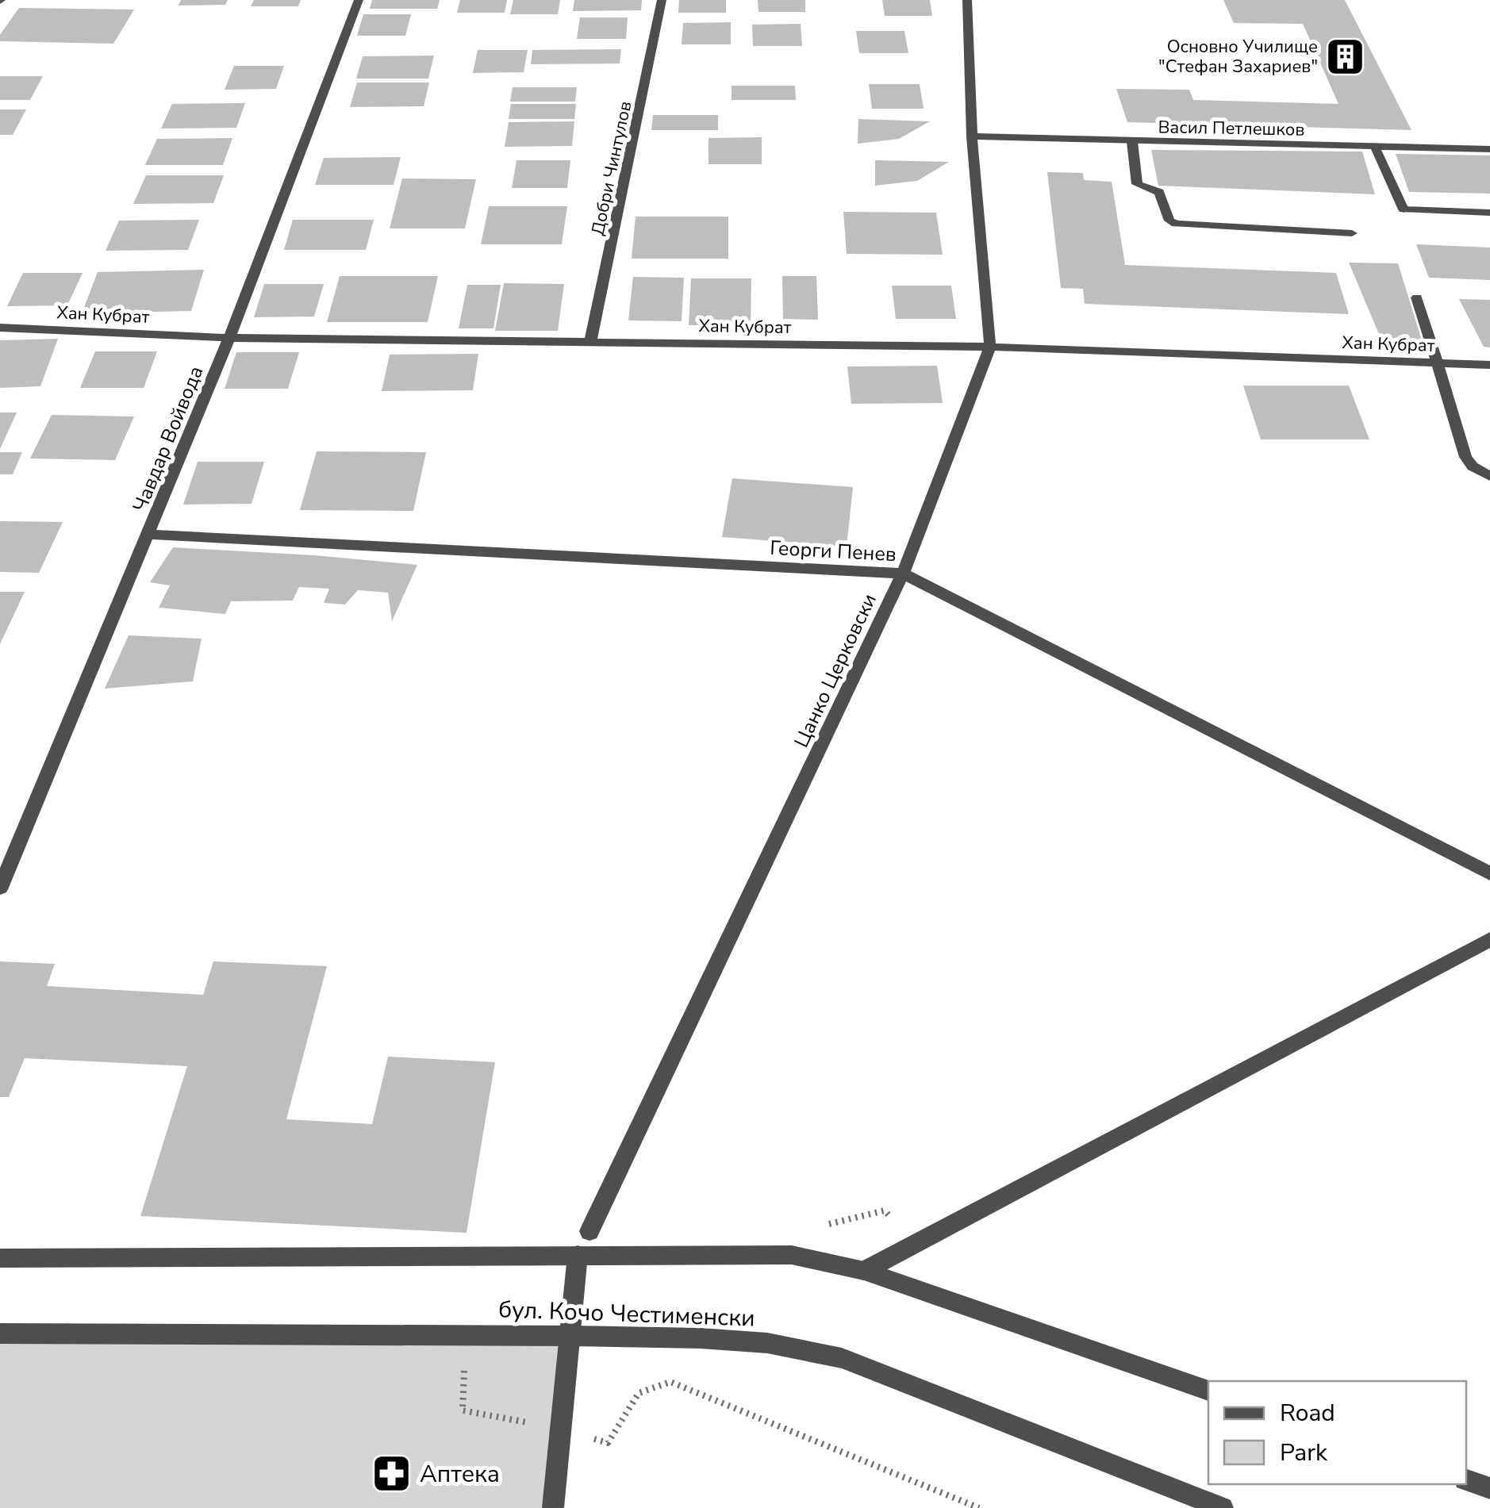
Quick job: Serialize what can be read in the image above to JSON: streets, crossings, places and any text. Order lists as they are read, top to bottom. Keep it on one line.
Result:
{"streets":{"street":["Васил Петлешков","Добри Чинтулов","Хан Кубрат","Чавдар Войвода","Георги Пенев","Цанко Церковски","бул. Кочо Честименски"]},"crossings":[["Васил Петлешков","Цанко Церковски"],["Добри Чинтулов","Хан Кубрат"],["Хан Кубрат","Чавдар Войвода"],["Хан Кубрат","Цанко Церковски"],["Чавдар Войвода","Георги Пенев"],["Георги Пенев","Цанко Церковски"]],"places":{"building":["Основно Училище \"Стефан Захариев\""],"pharmacy":["Аптека"]},"legend":["Road","Park"]}
